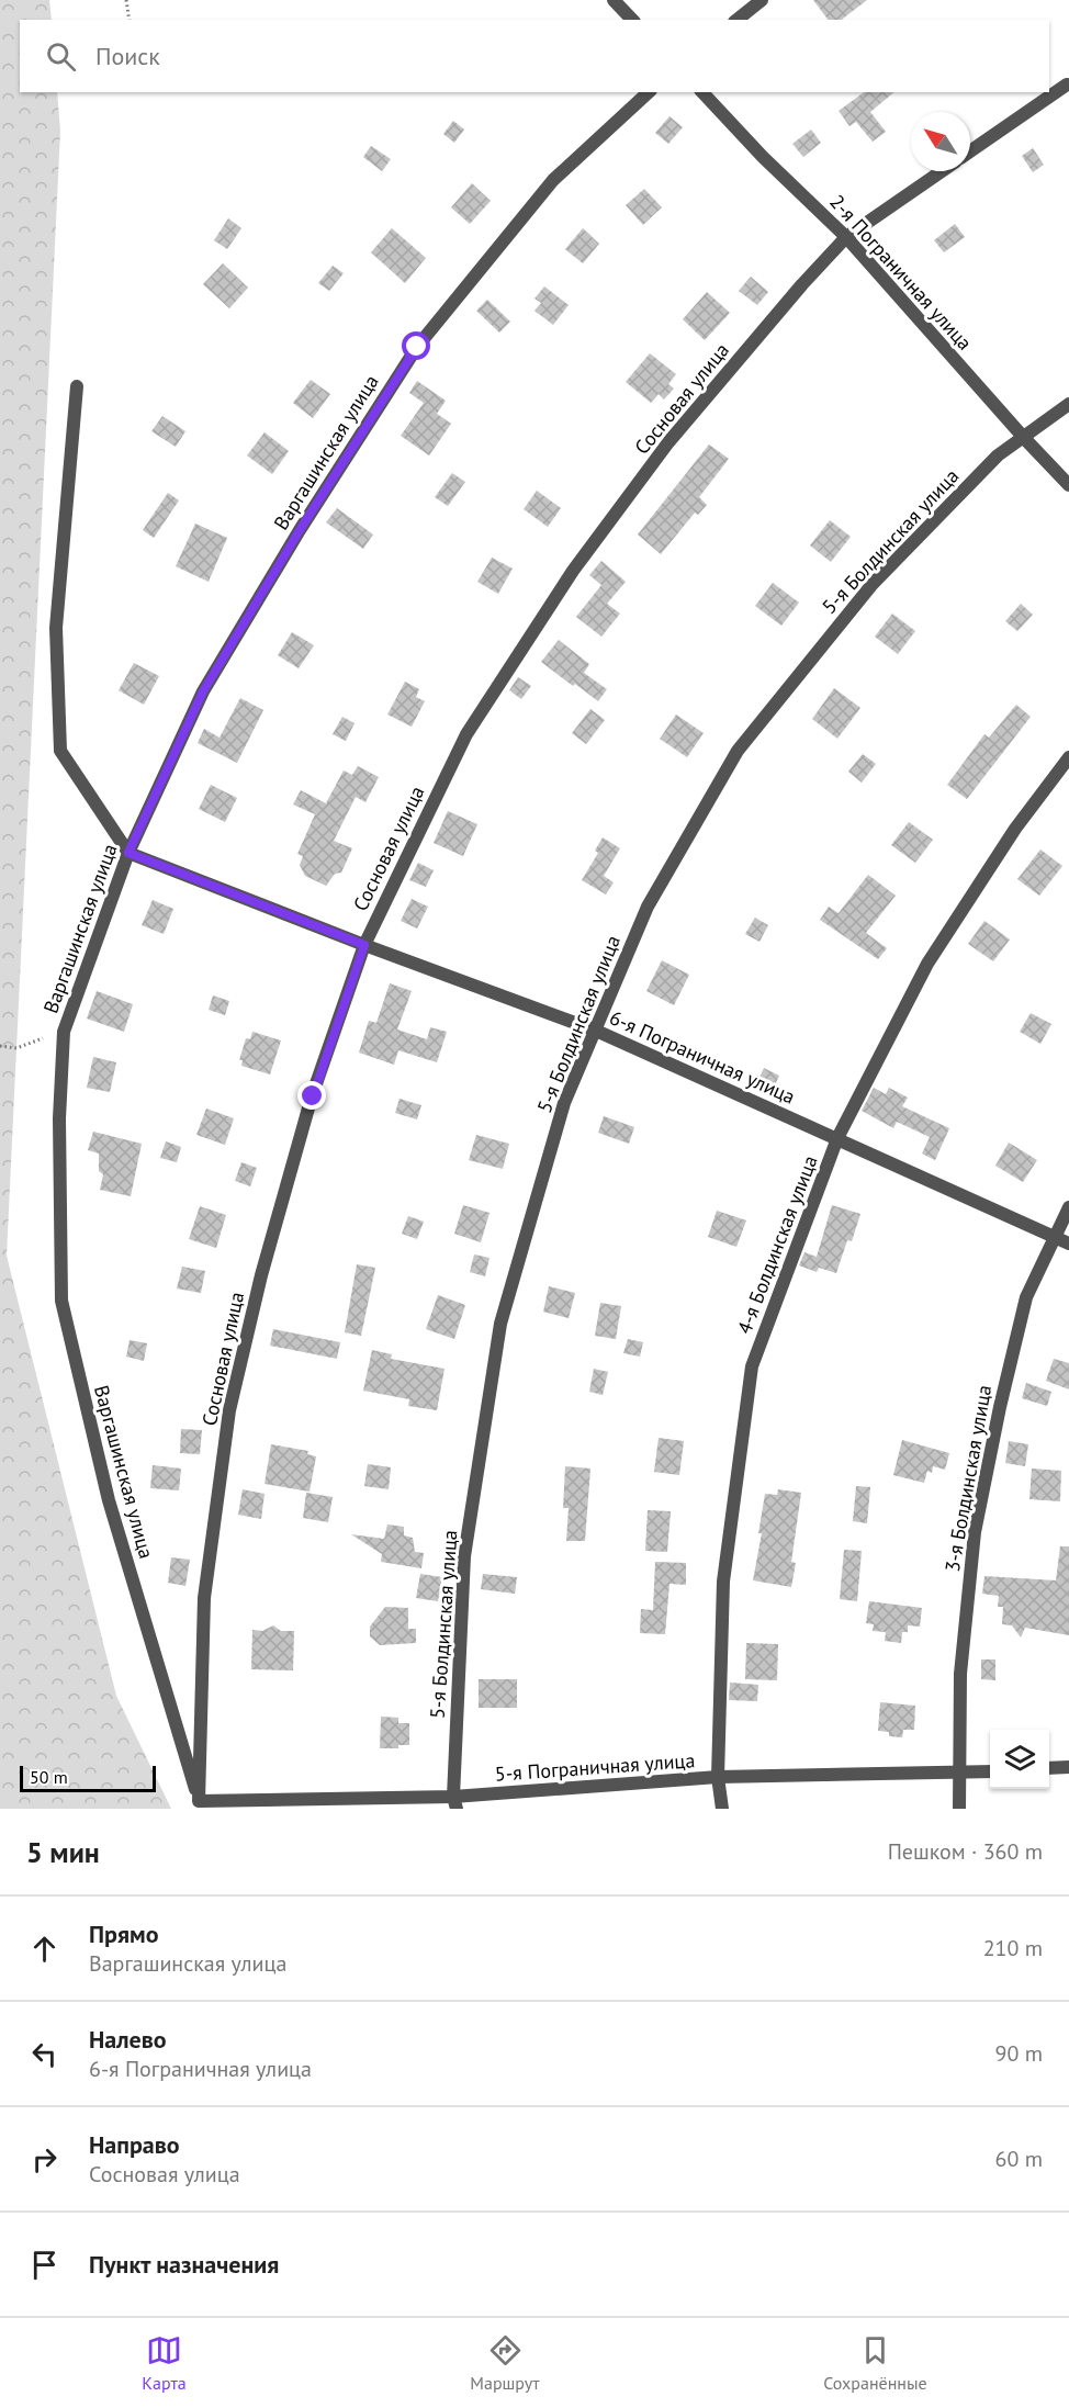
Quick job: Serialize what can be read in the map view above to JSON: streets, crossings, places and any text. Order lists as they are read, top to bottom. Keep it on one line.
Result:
{"streets":{"street":["2-я Пограничная улица","Сосновая улица","Варгашинская улица","5-я Болдинская улица","6-я Пограничная улица","4-я Болдинская улица","3-я Болдинская улица","5-я Пограничная улица"]},"crossings":[["2-я Пограничная улица","Сосновая улица"],["2-я Пограничная улица","5-я Болдинская улица"],["Сосновая улица","Варгашинская улица"],["Сосновая улица","6-я Пограничная улица"],["Сосновая улица","5-я Пограничная улица"],["Варгашинская улица","6-я Пограничная улица"],["Варгашинская улица","5-я Пограничная улица"],["5-я Болдинская улица","6-я Пограничная улица"],["5-я Болдинская улица","5-я Пограничная улица"],["6-я Пограничная улица","4-я Болдинская улица"],["6-я Пограничная улица","3-я Болдинская улица"],["4-я Болдинская улица","5-я Пограничная улица"],["3-я Болдинская улица","5-я Пограничная улица"]],"scale_bar":"50 m","north":"top left","page":{"search":"Поиск","scale":"50 m","heading":["5 мин","Пешком · 360 m"],"list":[["Прямо","Варгашинская улица","210 m"],["Налево","6-я Пограничная улица","90 m"],["Направо","Сосновая улица","60 m"],"Пункт назначения"],"nav":["Карта","Маршрут","Сохранённые"]}}
